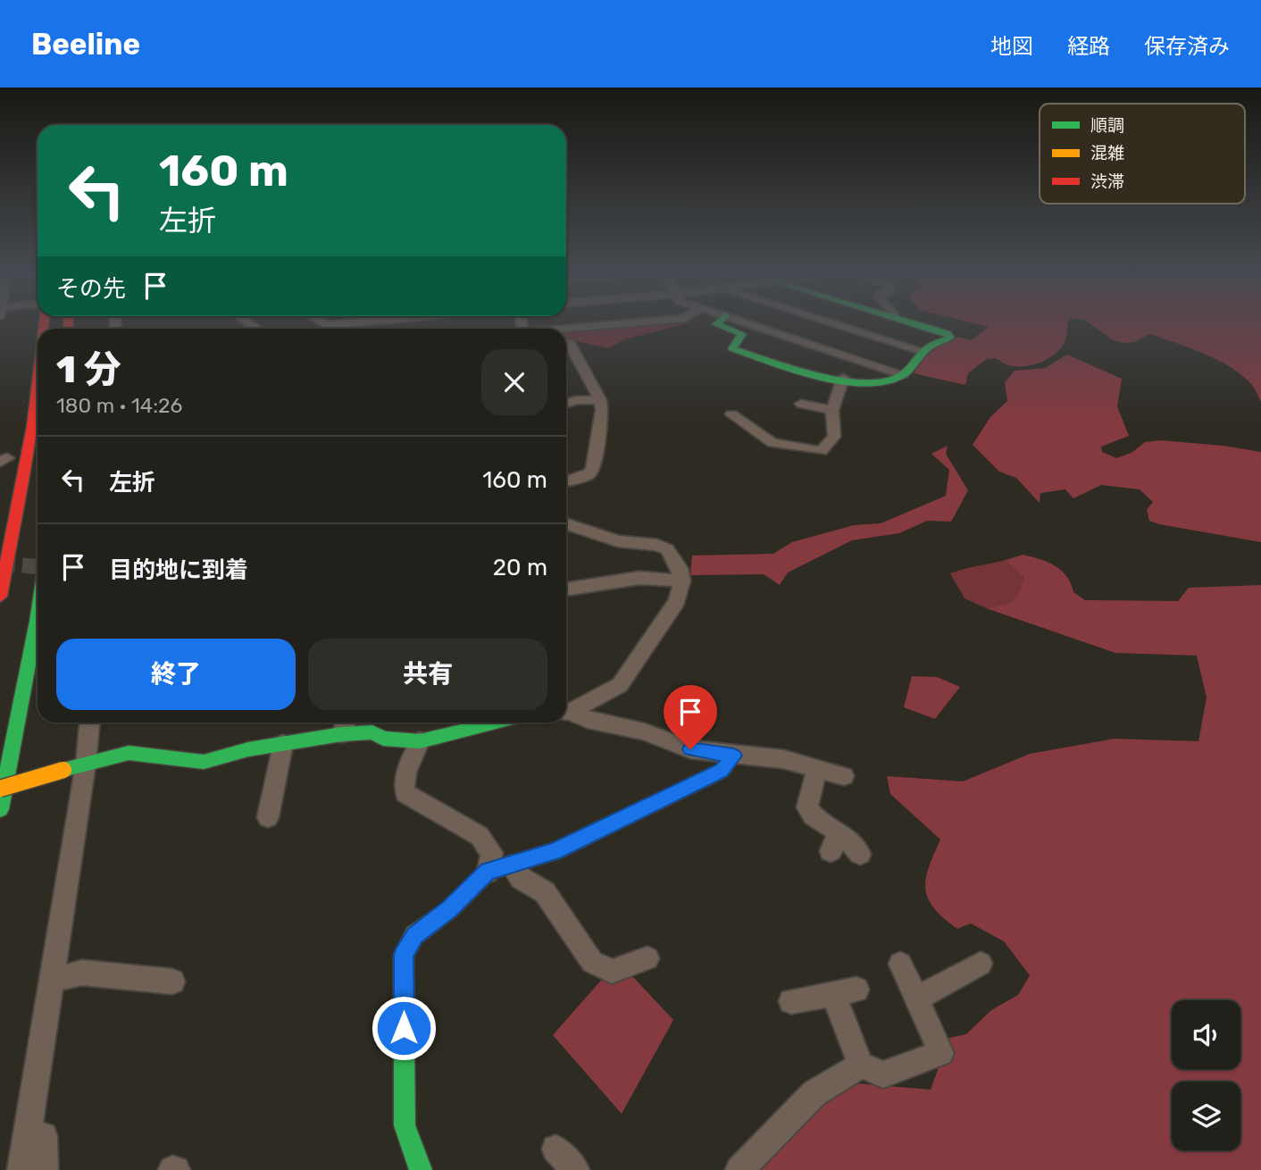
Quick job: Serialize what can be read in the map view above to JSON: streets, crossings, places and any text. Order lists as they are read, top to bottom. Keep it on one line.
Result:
{"legend":["順調","混雑","渋滞"],"page":{"header":"Beeline","nav":["地図","経路","保存済み"],"turn":["160 m","左折"],"then":"その先","heading":["1 分","180 m · 14:26"],"list":[{"name":"左折","value":"160 m"},{"name":"目的地に到着","value":"20 m"}],"buttons":["終了","共有"]}}
